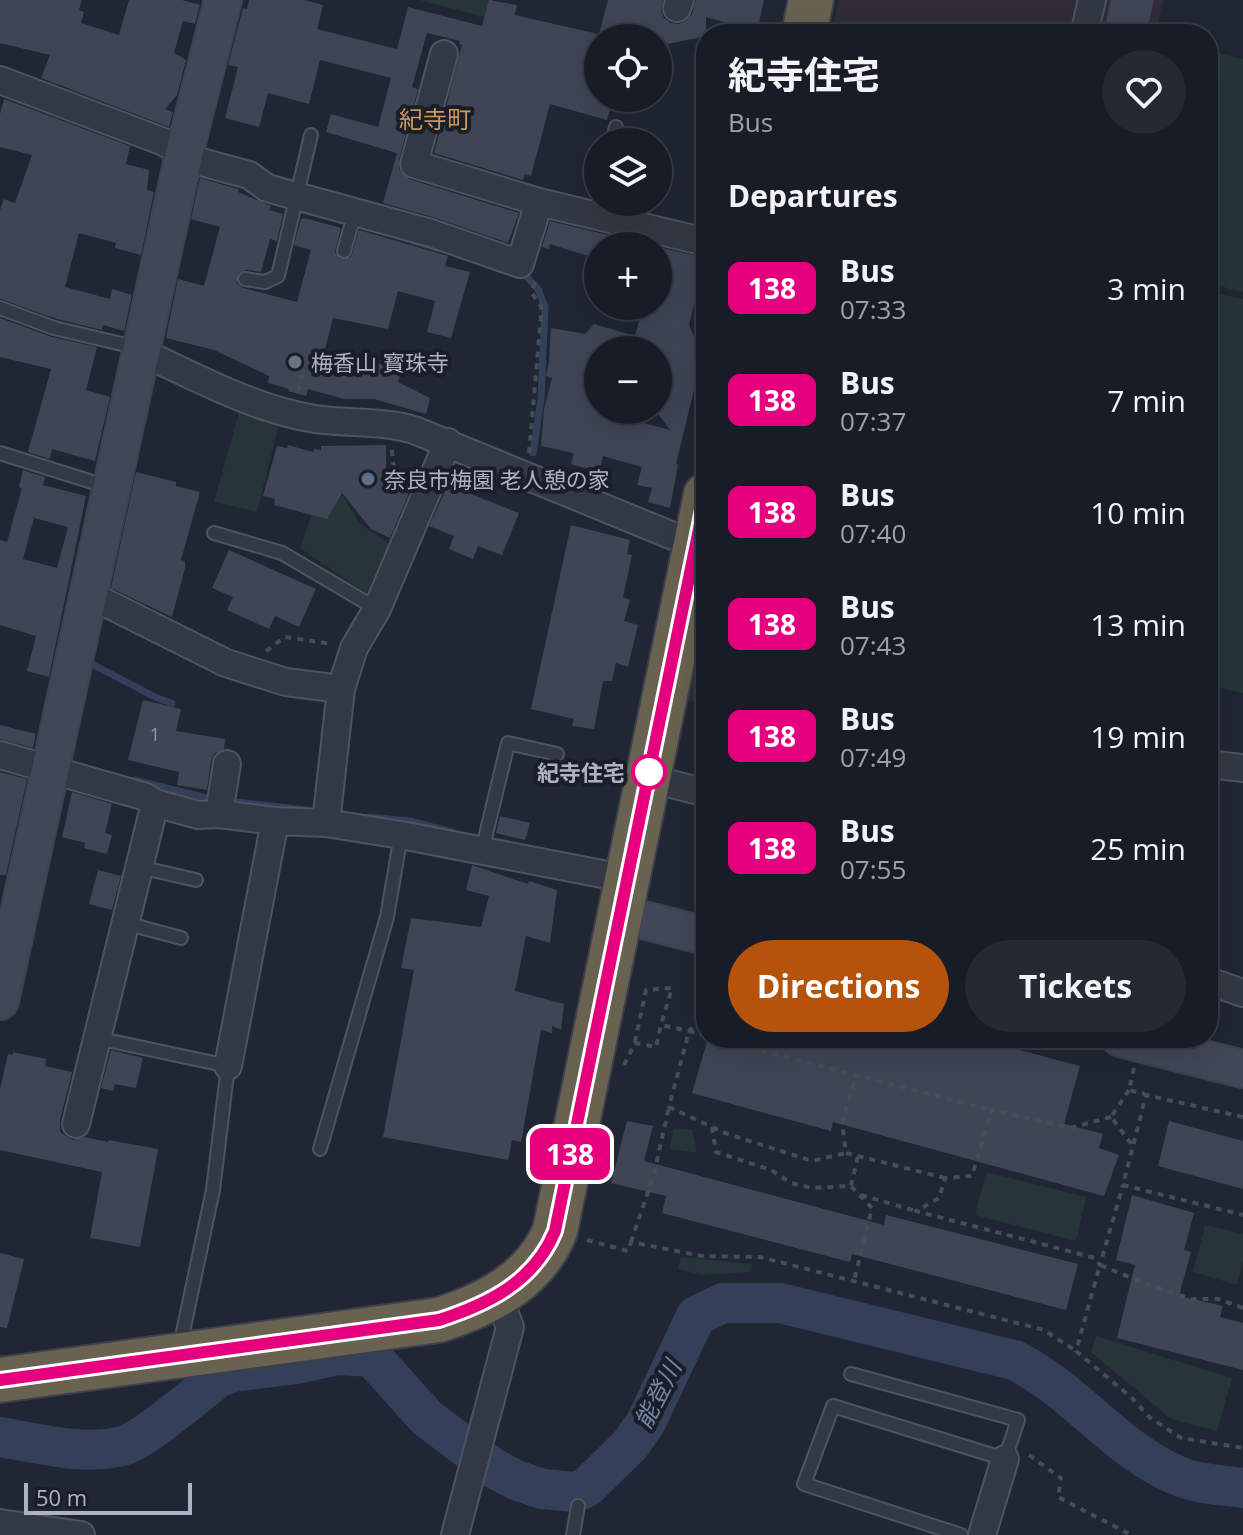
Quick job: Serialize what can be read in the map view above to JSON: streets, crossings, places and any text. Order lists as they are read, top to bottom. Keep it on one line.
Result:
{"districts":["紀寺町"],"water":["能登川"],"places":["梅香山 寳珠寺","奈良市梅園 老人憩の家","紀寺住宅"],"lines":["bus line 138"],"house_numbers":["1"],"scale_bar":"50 m","page":{"on_map":"138","map_buttons":["+","−"],"heading":[["紀寺住宅","Bus"],"Departures"],"list":[{"mark":"138","name":"Bus","note":"07:33","value":"3 min"},{"mark":"138","name":"Bus","note":"07:37","value":"7 min"},{"mark":"138","name":"Bus","note":"07:40","value":"10 min"},{"mark":"138","name":"Bus","note":"07:43","value":"13 min"},{"mark":"138","name":"Bus","note":"07:49","value":"19 min"},{"mark":"138","name":"Bus","note":"07:55","value":"25 min"}],"buttons":["Directions","Tickets"],"scale":"50 m"}}
